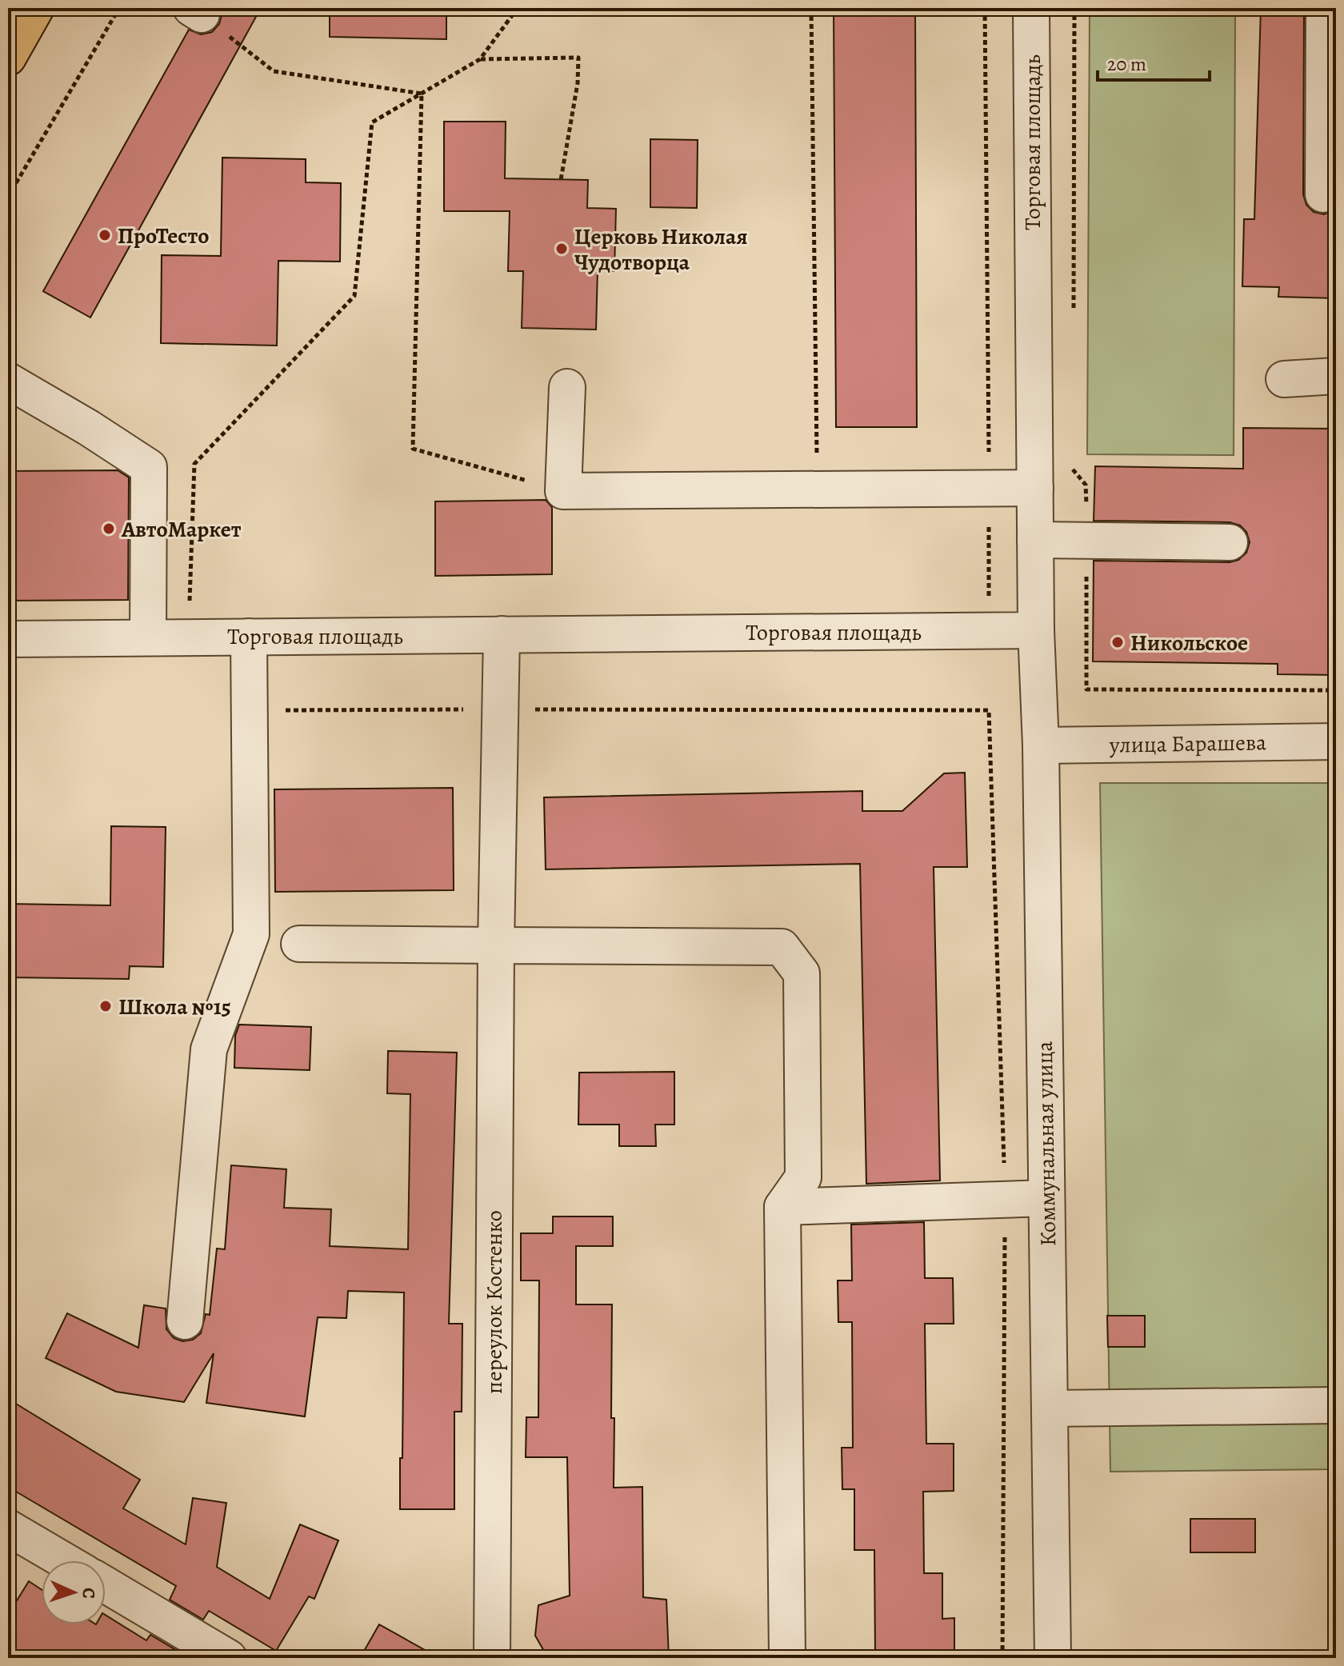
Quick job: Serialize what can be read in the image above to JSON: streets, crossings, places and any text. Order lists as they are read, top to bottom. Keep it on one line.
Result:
{"streets":{"street":["Торговая площадь","улица Барашева","Коммунальная улица","переулок Костенко"]},"crossings":[["Торговая площадь","Коммунальная улица"],["Торговая площадь","переулок Костенко"],["улица Барашева","Коммунальная улица"]],"places":["ПроТесто","Церковь Николая Чудотворца","АвтоМаркет","Никольское","Школа №15"],"scale_bar":"20 m","north":"right"}
